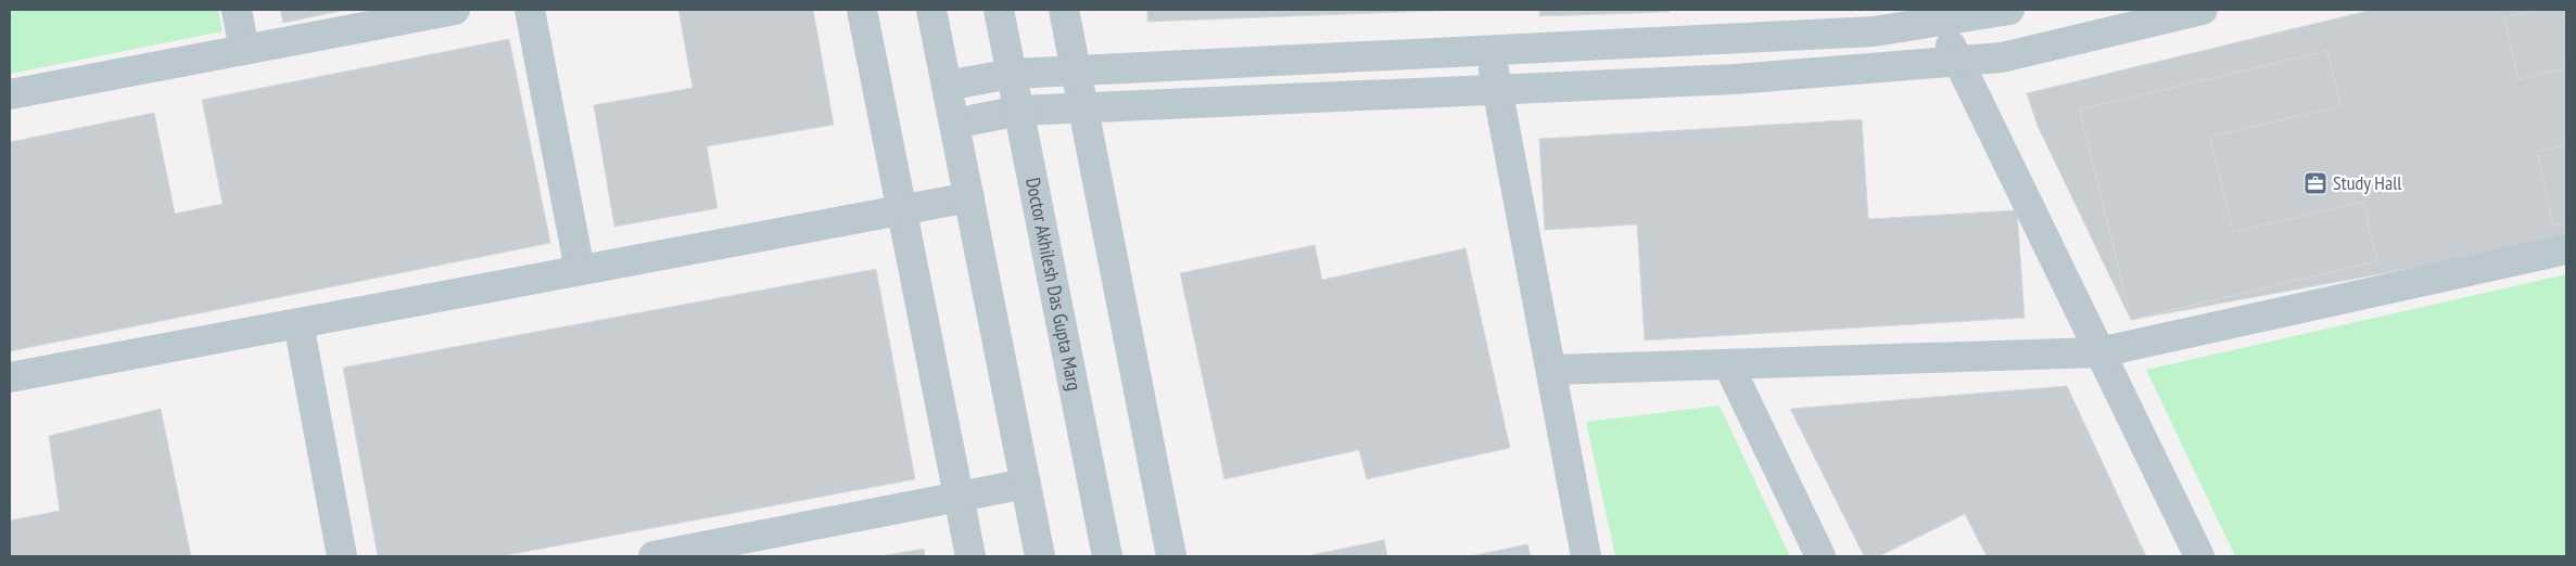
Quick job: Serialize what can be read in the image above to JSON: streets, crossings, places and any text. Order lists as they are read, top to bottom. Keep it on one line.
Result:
{"streets":{"street":["Doctor Akhilesh Das Gupta Marg"]},"places":{"office":["Study Hall"]}}
